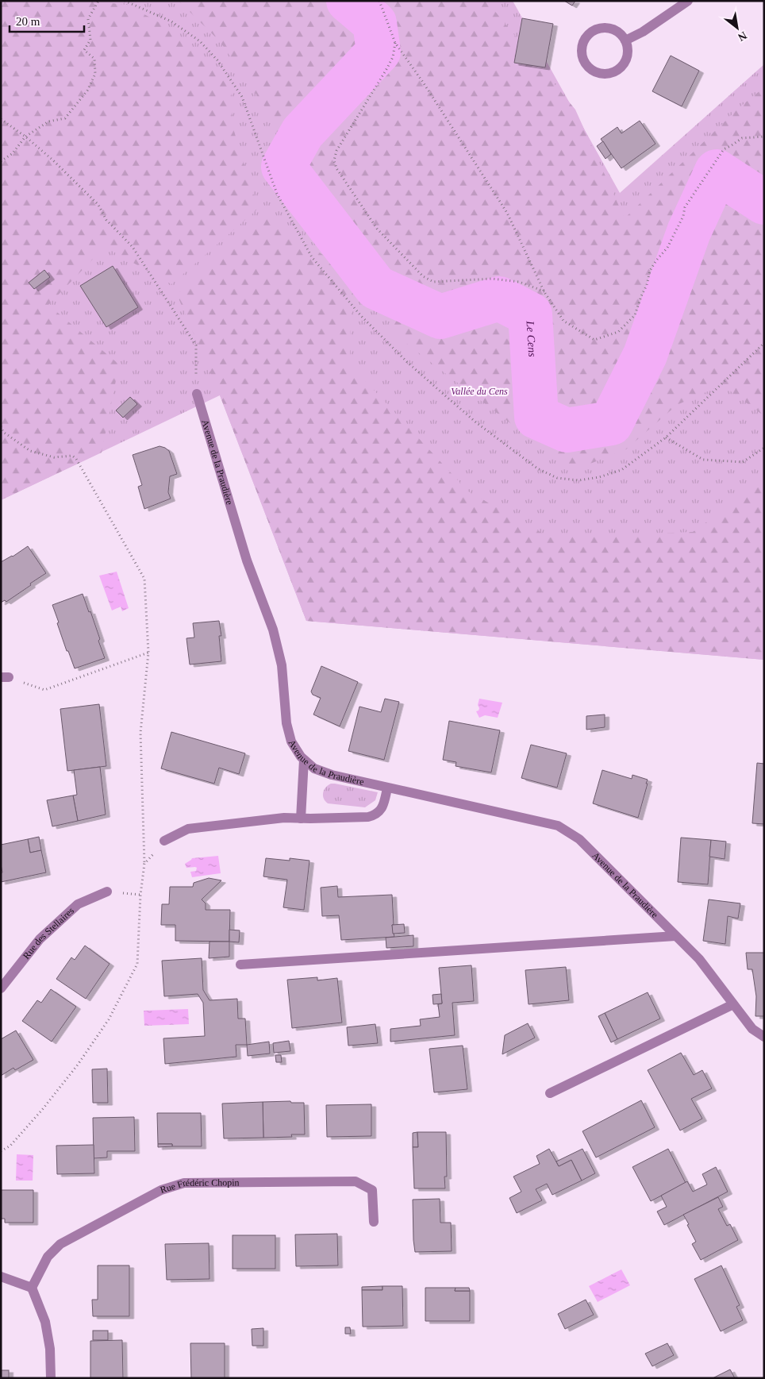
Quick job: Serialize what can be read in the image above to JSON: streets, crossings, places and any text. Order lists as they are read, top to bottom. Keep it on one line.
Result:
{"streets":{"street":["Avenue de la Praudière","Rue des Stellaires","Rue Frédéric Chopin"]},"water":["Le Cens"],"parks":["Vallée du Cens"],"scale_bar":"20 m","north":"bottom right"}
